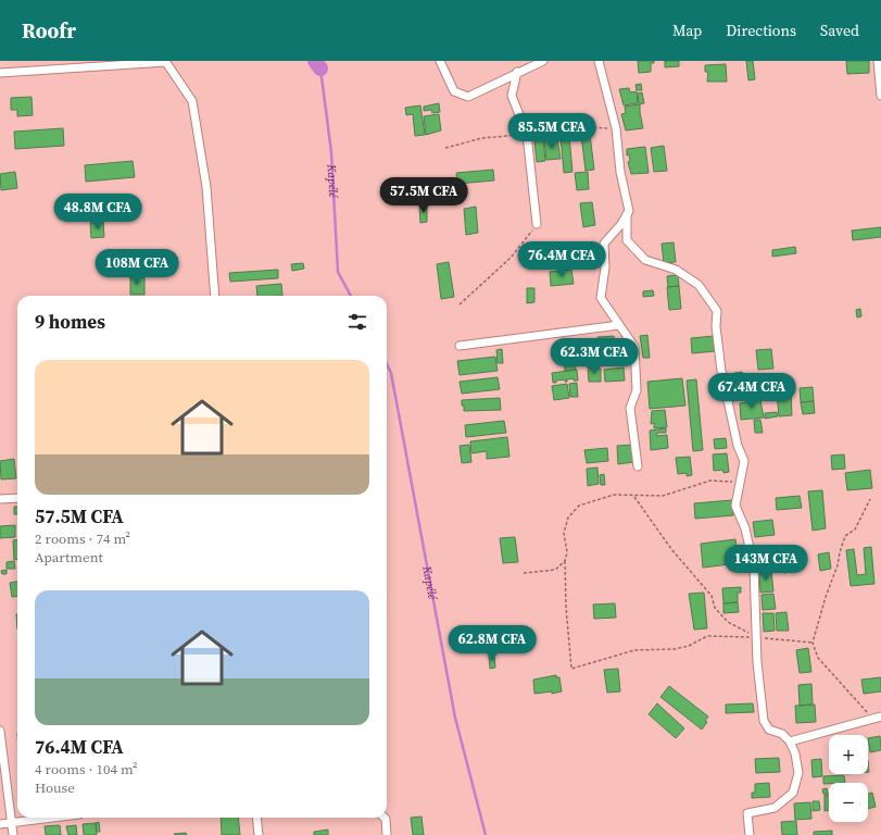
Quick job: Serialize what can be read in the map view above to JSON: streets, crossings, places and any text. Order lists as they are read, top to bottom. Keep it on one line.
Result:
{"water":["Kapélé"],"page":{"header":"Roofr","nav":["Map","Directions","Saved"],"price":["85.5M CFA","57.5M CFA","48.8M CFA","76.4M CFA","108M CFA","62.3M CFA","67.4M CFA","143M CFA","62.8M CFA"],"heading":"9 homes","list":[{"name":"57.5M CFA","note":"2 rooms · 74 m² · Apartment"},{"name":"76.4M CFA","note":"4 rooms · 104 m² · House"}],"map_buttons":["+","−"]}}
